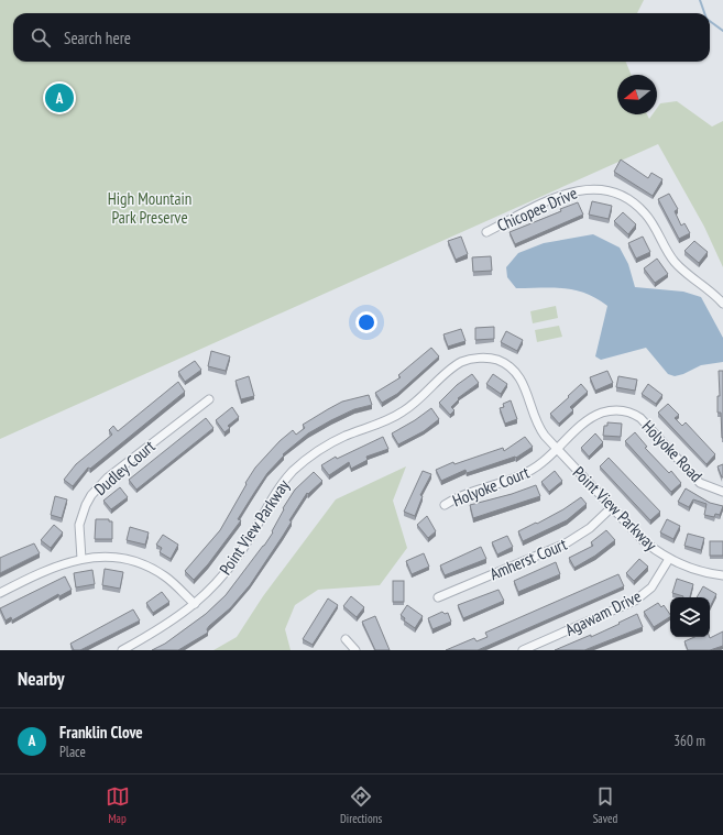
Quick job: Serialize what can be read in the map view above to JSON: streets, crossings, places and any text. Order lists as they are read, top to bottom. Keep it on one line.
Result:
{"streets":{"street":["Chicopee Drive","Holyoke Road","Dudley Court","Holyoke Court","Point View Parkway","Amherst Court","Agawam Drive"]},"crossings":[["Holyoke Road","Holyoke Court"],["Holyoke Road","Point View Parkway"],["Holyoke Court","Point View Parkway"],["Point View Parkway","Amherst Court"],["Point View Parkway","Agawam Drive"]],"parks":["High Mountain Park Preserve"],"north":"left","page":{"search":"Search here","pins":"A","heading":"Nearby","list":[{"mark":"A","name":"Franklin Clove","note":"Place","value":"360 m"}],"nav":["Map","Directions","Saved"]}}
